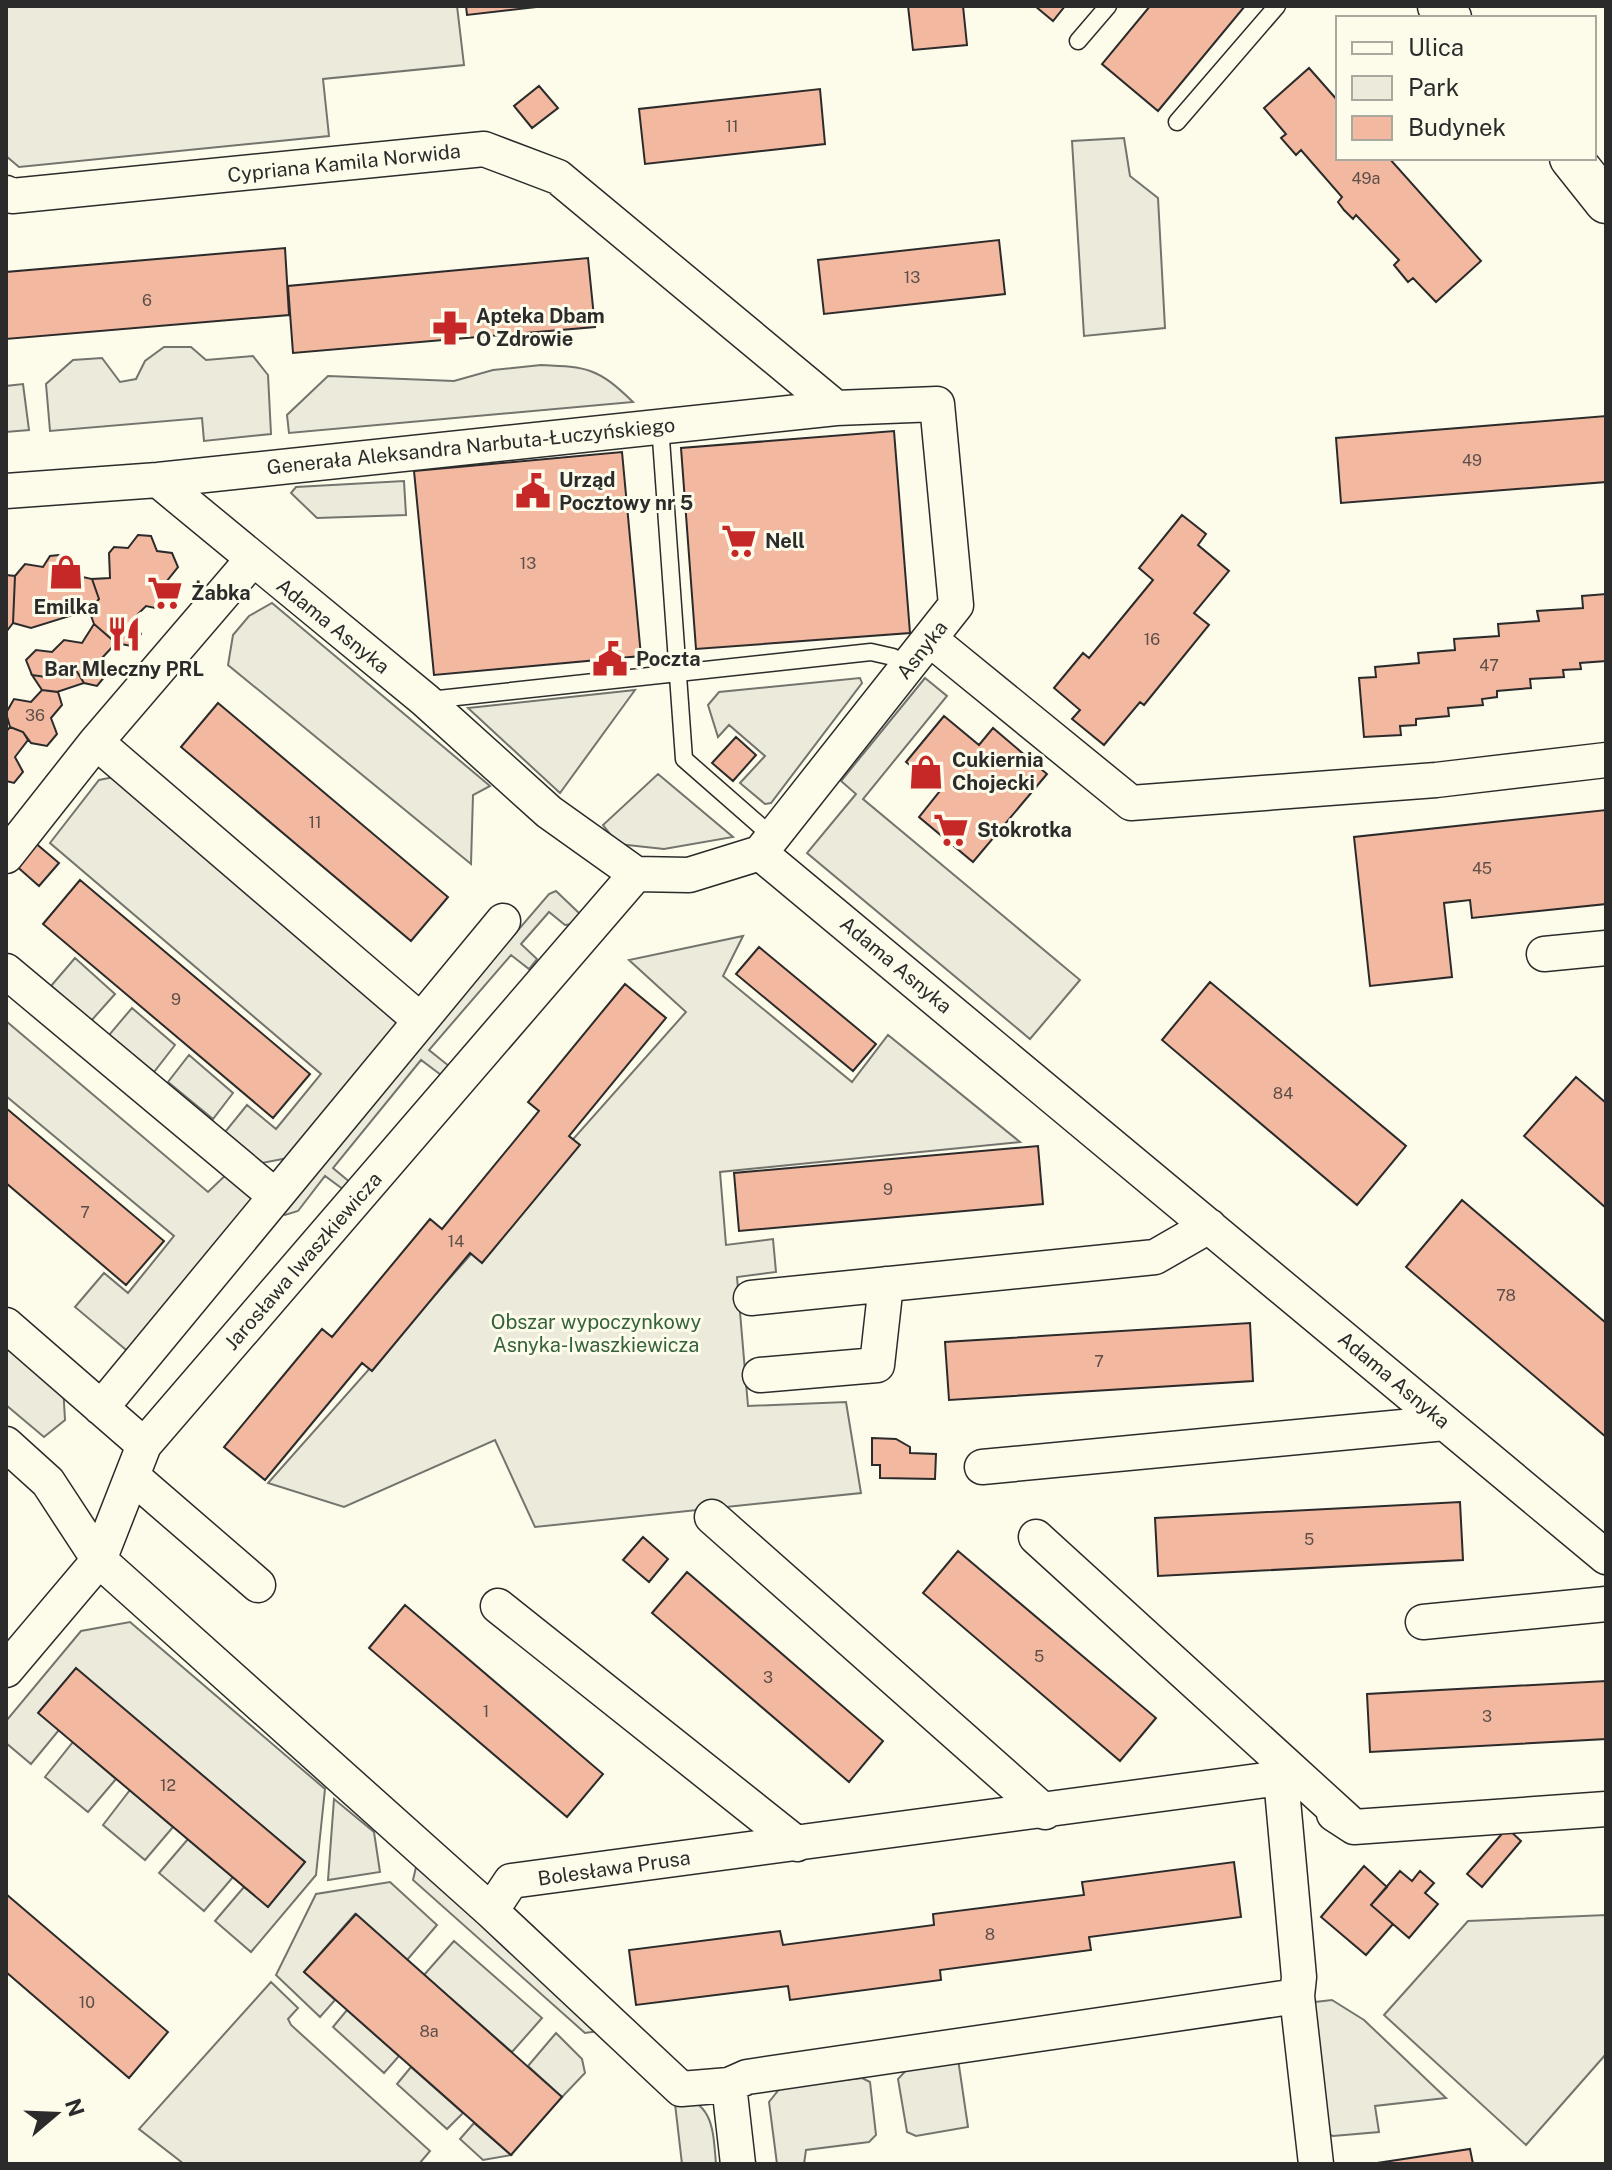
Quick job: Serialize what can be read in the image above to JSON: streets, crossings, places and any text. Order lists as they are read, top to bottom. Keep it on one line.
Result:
{"streets":{"street":["Cypriana Kamila Norwida","Generała Aleksandra Narbuta-Łuczyńskiego","Adama Asnyka","Asnyka","Jarosława Iwaszkiewicza","Bolesława Prusa"]},"crossings":[["Cypriana Kamila Norwida","Generała Aleksandra Narbuta-Łuczyńskiego"],["Generała Aleksandra Narbuta-Łuczyńskiego","Adama Asnyka"],["Generała Aleksandra Narbuta-Łuczyńskiego","Asnyka"],["Adama Asnyka","Asnyka"],["Adama Asnyka","Jarosława Iwaszkiewicza"]],"parks":["Obszar wypoczynkowy Asnyka-Iwaszkiewicza"],"places":{"pharmacy":["Apteka Dbam O Zdrowie"],"public building":["Urząd Pocztowy nr 5","Poczta"],"supermarket":["Nell","Żabka","Stokrotka"],"shop":["Emilka","Cukiernia Chojecki"],"restaurant":["Bar Mleczny PRL"]},"house_numbers":["11","49a","13","6","49","13","16","47","36","11","45","9","84","9","7","14","78","7","5","5","3","1","3","12","8","10","8a"],"legend":["Ulica","Park","Budynek"],"north":"right"}
